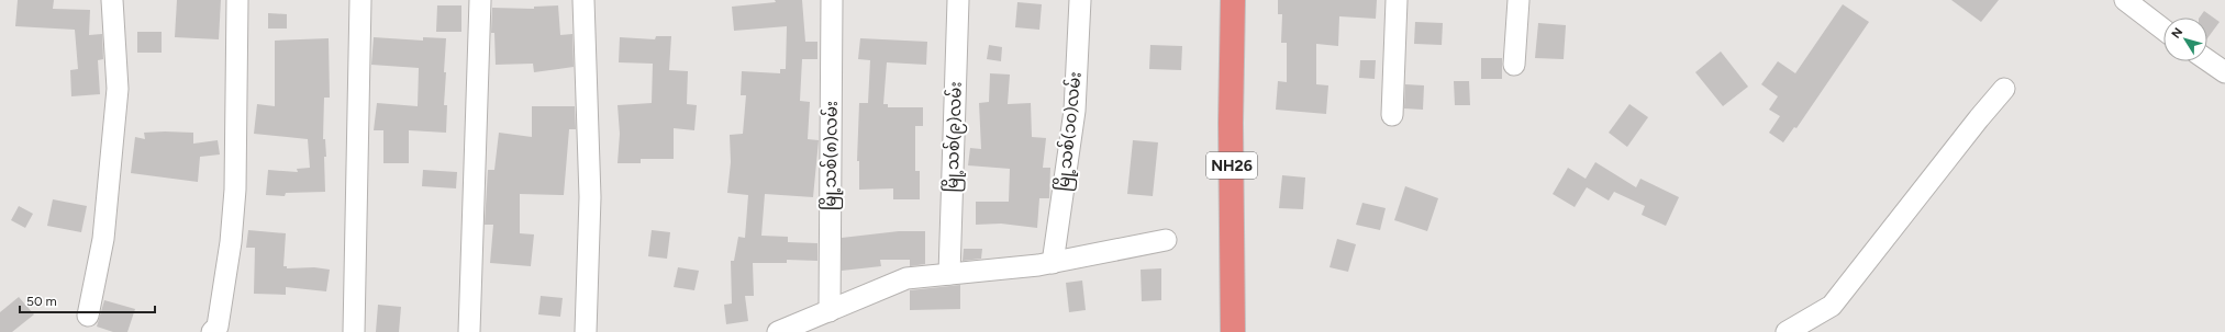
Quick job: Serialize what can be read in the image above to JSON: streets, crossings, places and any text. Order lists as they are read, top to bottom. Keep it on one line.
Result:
{"streets":{"highway":["NH26"],"street":["မြို့သစ်(၁၀)လမ်း","မြို့သစ်(၉)လမ်း","မြို့သစ်(၈)လမ်း"]},"scale_bar":"50 m","north":"top left"}
